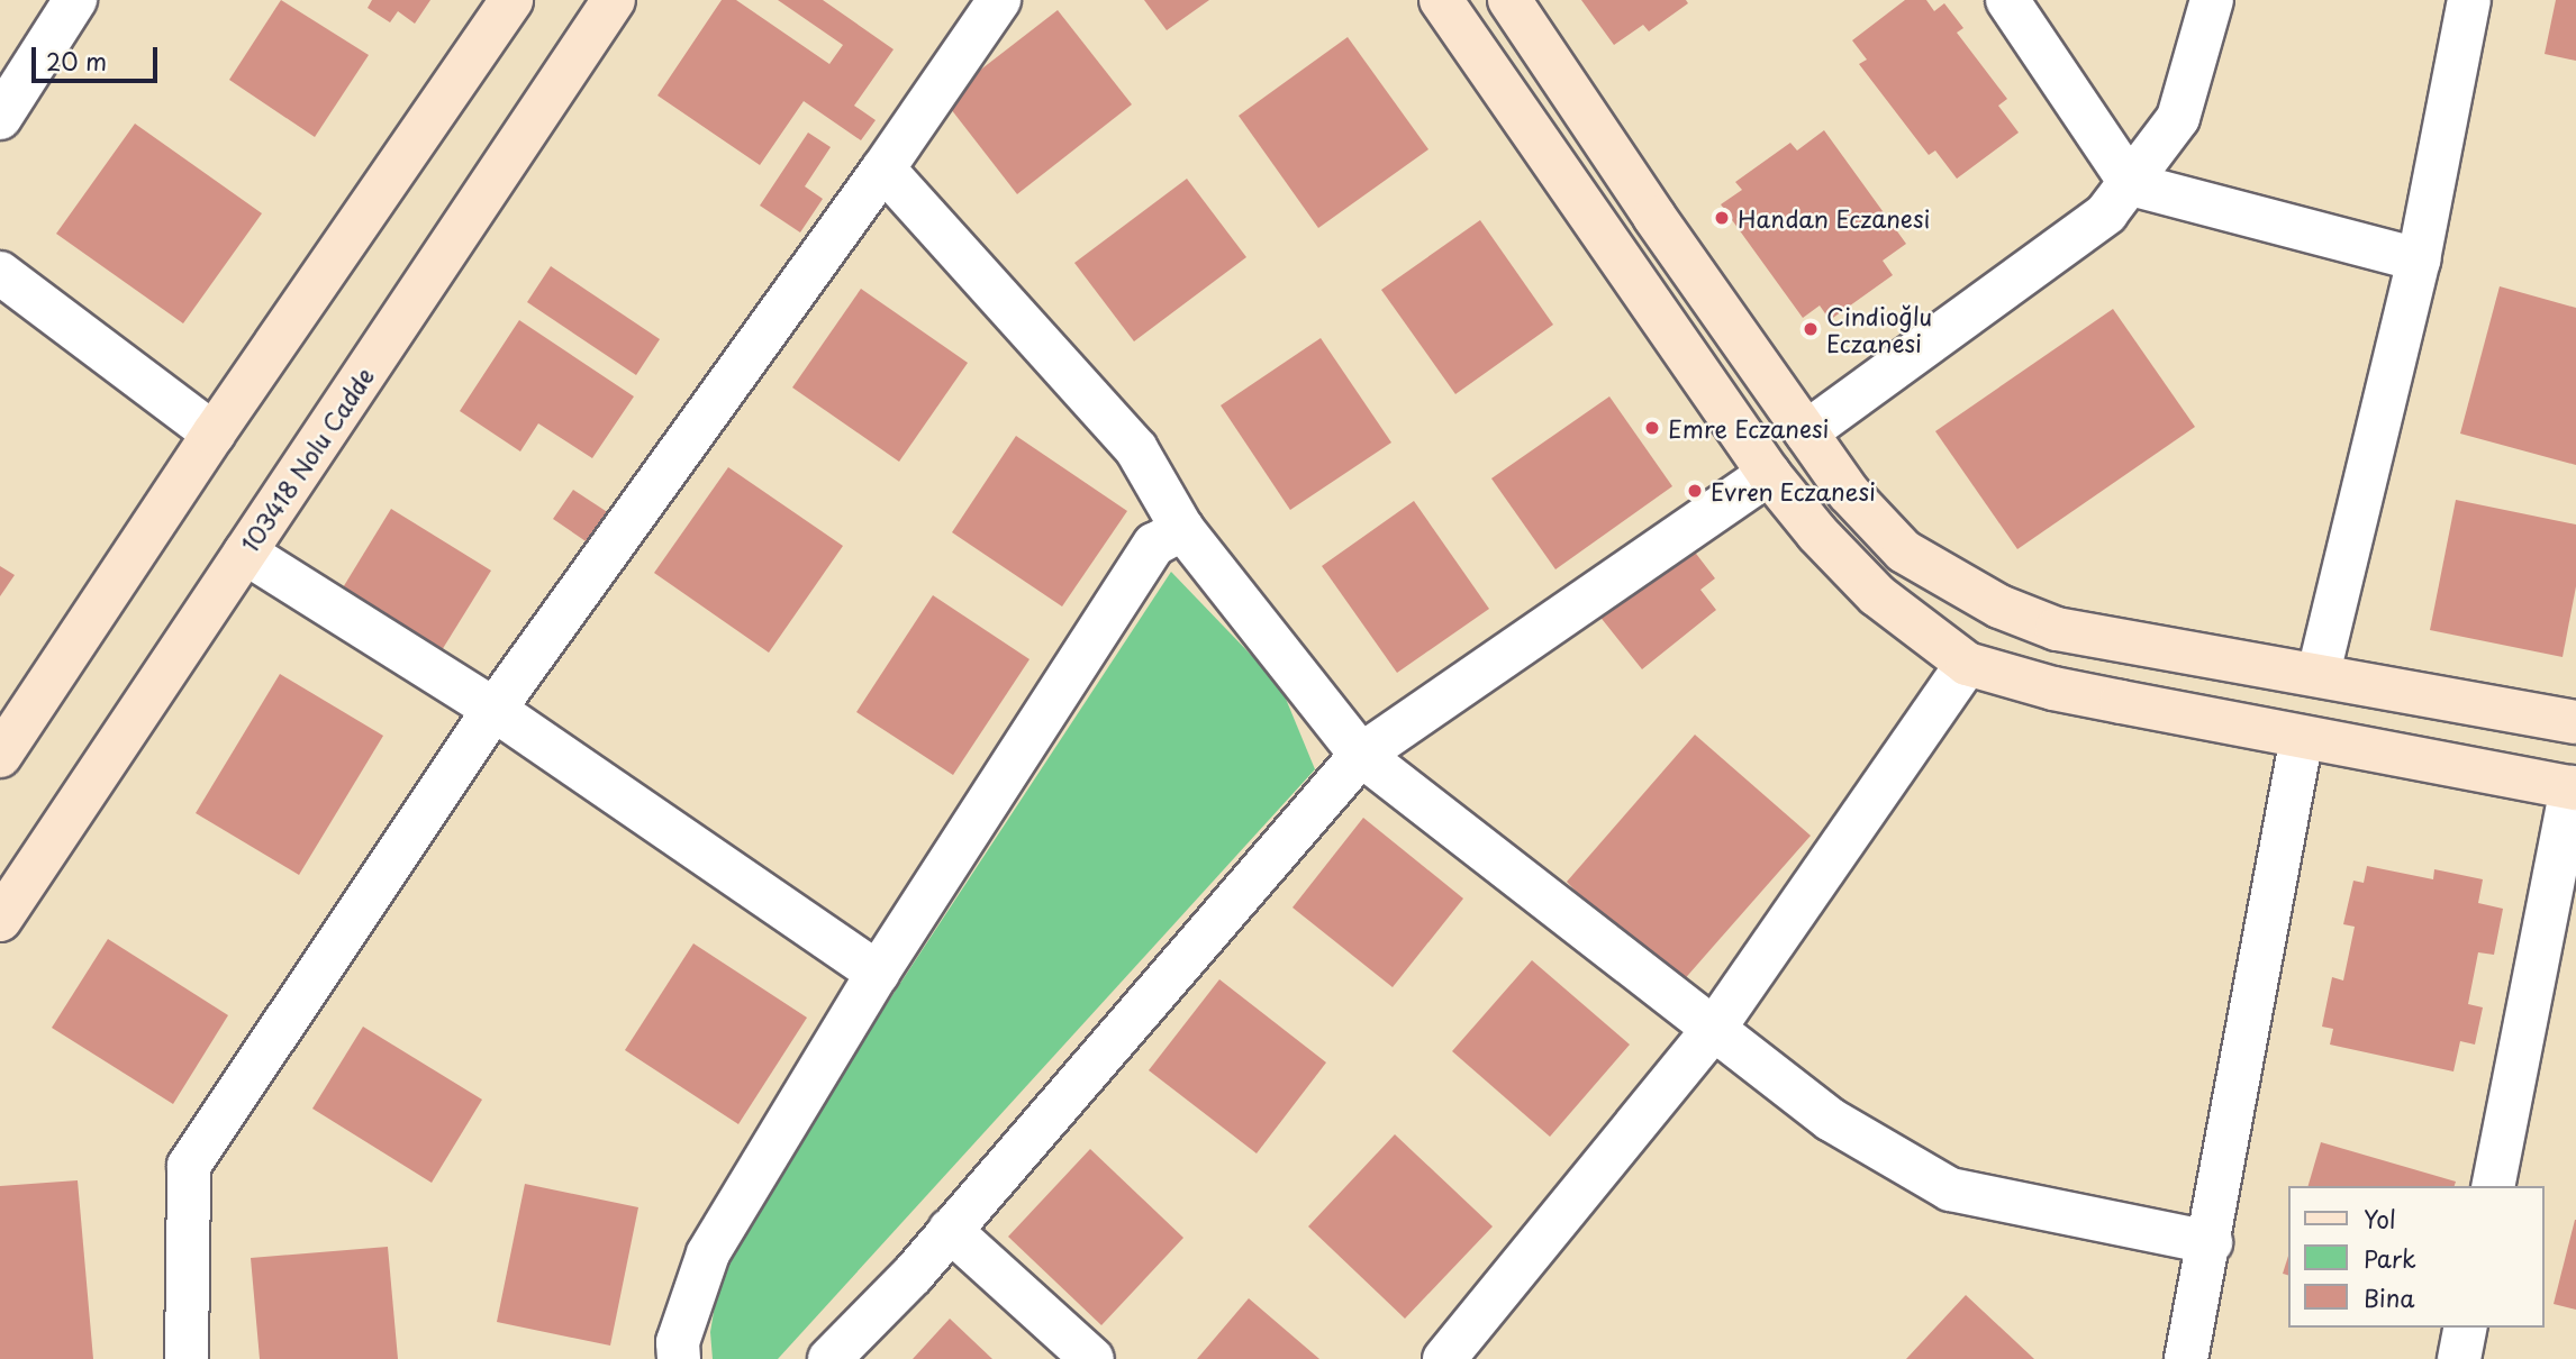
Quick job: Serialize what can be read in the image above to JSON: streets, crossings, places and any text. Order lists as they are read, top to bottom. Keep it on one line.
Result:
{"streets":{"street":["103418 Nolu Cadde"]},"places":["Handan Eczanesi","Cindioğlu Eczanesi","Emre Eczanesi","Evren Eczanesi"],"legend":["Yol","Park","Bina"],"scale_bar":"20 m"}
